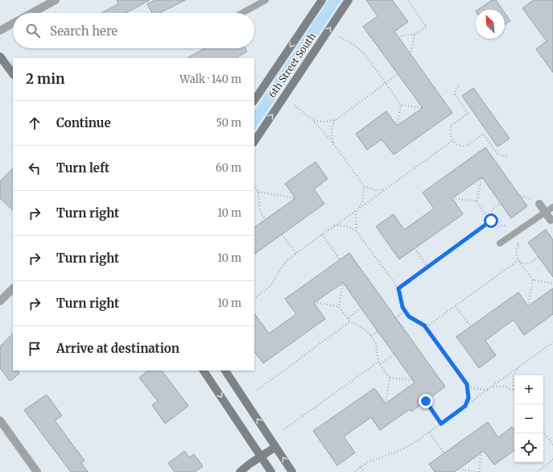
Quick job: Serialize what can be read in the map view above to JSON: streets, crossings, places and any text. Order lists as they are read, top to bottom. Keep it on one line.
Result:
{"streets":{"street":["6th Street South"]},"north":"top left","page":{"search":"Search here","heading":["2 min","Walk · 140 m"],"list":[["Continue","50 m"],["Turn left","60 m"],["Turn right","10 m"],["Turn right","10 m"],["Turn right","10 m"],"Arrive at destination"],"map_buttons":["+","−"]}}
